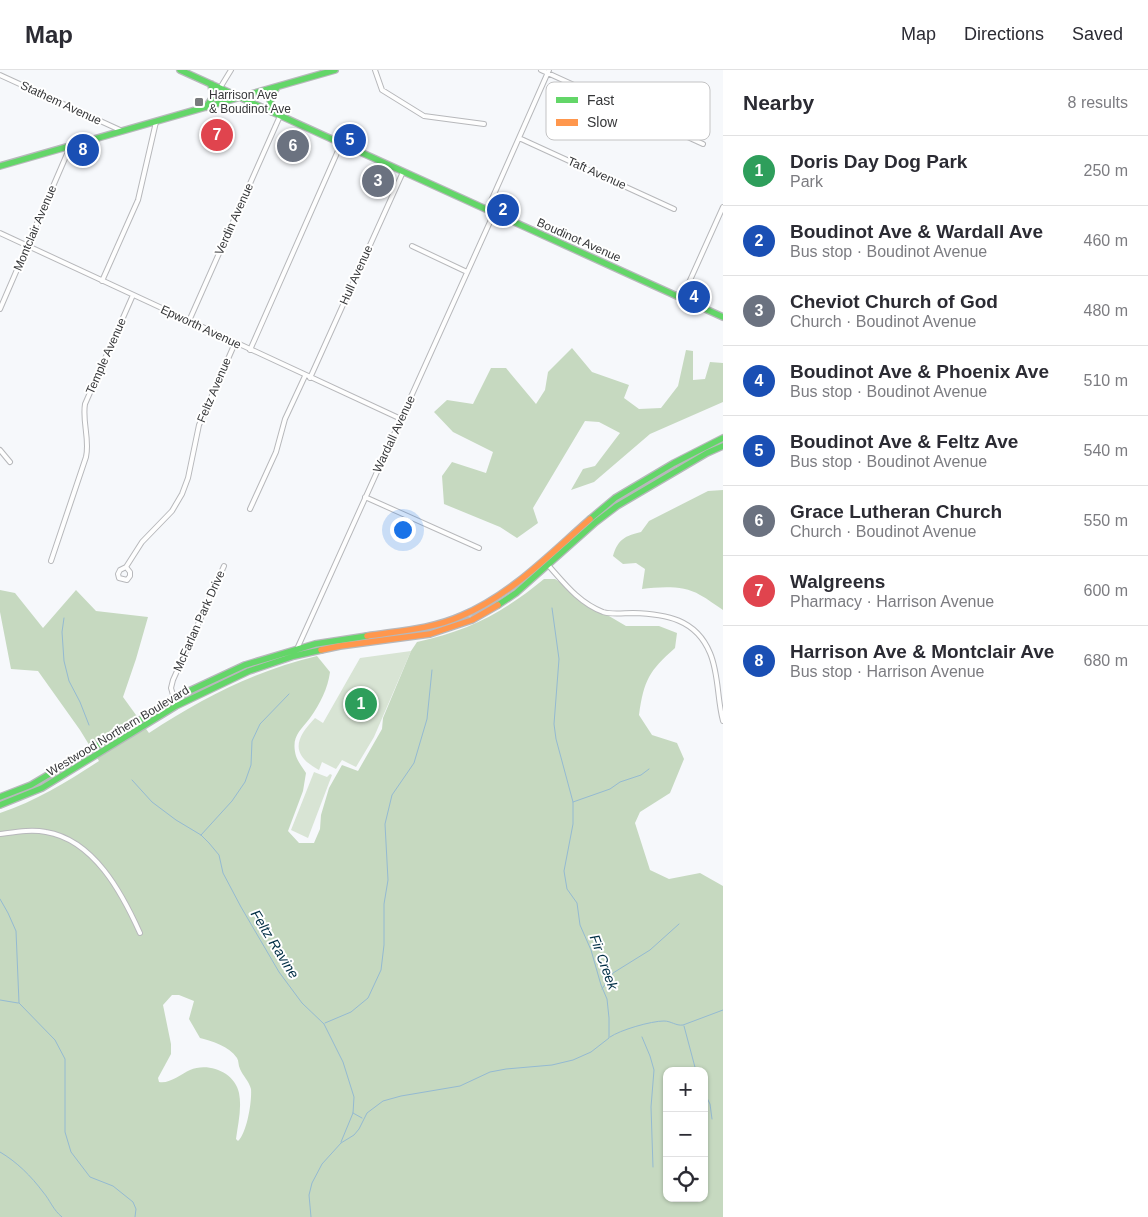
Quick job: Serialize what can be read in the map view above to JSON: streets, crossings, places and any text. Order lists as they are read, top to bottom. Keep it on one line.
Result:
{"streets":{"main road":["Boudinot Avenue","Westwood Northern Boulevard"],"street":["Stathem Avenue","Taft Avenue","Verdin Avenue","Montclair Avenue","Hull Avenue","Epworth Avenue","Temple Avenue","Feltz Avenue","Wardall Avenue","McFarlan Park Drive"]},"crossings":[["Verdin Avenue","Boudinot Avenue"],["Verdin Avenue","Epworth Avenue"],["Montclair Avenue","Epworth Avenue"],["Boudinot Avenue","Hull Avenue"],["Boudinot Avenue","Wardall Avenue"],["Hull Avenue","Epworth Avenue"],["Epworth Avenue","Temple Avenue"],["Epworth Avenue","Feltz Avenue"],["Epworth Avenue","Wardall Avenue"],["Wardall Avenue","Westwood Northern Boulevard"],["McFarlan Park Drive","Westwood Northern Boulevard"]],"water":["Feltz Ravine","Fir Creek"],"places":{"transit":["Harrison Ave & Boudinot Ave"]},"legend":["Fast","Slow"],"page":{"header":"Map","nav":["Map","Directions","Saved"],"heading":["Nearby","8 results"],"pins":["7","5","6","8","3","2","4","1"],"list":[{"mark":"1","name":"Doris Day Dog Park","note":"Park","value":"250 m"},{"mark":"2","name":"Boudinot Ave & Wardall Ave","note":"Bus stop · Boudinot Avenue","value":"460 m"},{"mark":"3","name":"Cheviot Church of God","note":"Church · Boudinot Avenue","value":"480 m"},{"mark":"4","name":"Boudinot Ave & Phoenix Ave","note":"Bus stop · Boudinot Avenue","value":"510 m"},{"mark":"5","name":"Boudinot Ave & Feltz Ave","note":"Bus stop · Boudinot Avenue","value":"540 m"},{"mark":"6","name":"Grace Lutheran Church","note":"Church · Boudinot Avenue","value":"550 m"},{"mark":"7","name":"Walgreens","note":"Pharmacy · Harrison Avenue","value":"600 m"},{"mark":"8","name":"Harrison Ave & Montclair Ave","note":"Bus stop · Harrison Avenue","value":"680 m"}],"map_buttons":["+","−"]}}
